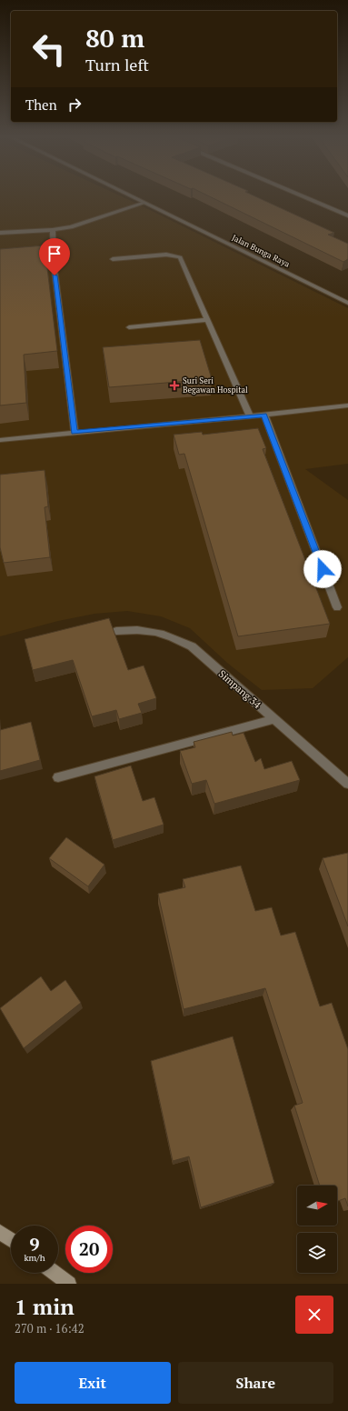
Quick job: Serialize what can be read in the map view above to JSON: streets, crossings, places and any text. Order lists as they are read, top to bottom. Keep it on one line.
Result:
{"streets":{"street":["Jalan Bunga Raya","Simpang 34"]},"places":{"health":["Suri Seri Begawan Hospital"]},"north":"right","page":{"turn":["80 m","Turn left"],"then":"Then","speed":"9 km/h","limit":"20","heading":["1 min","270 m · 16:42"],"buttons":["Exit","Share"]}}
